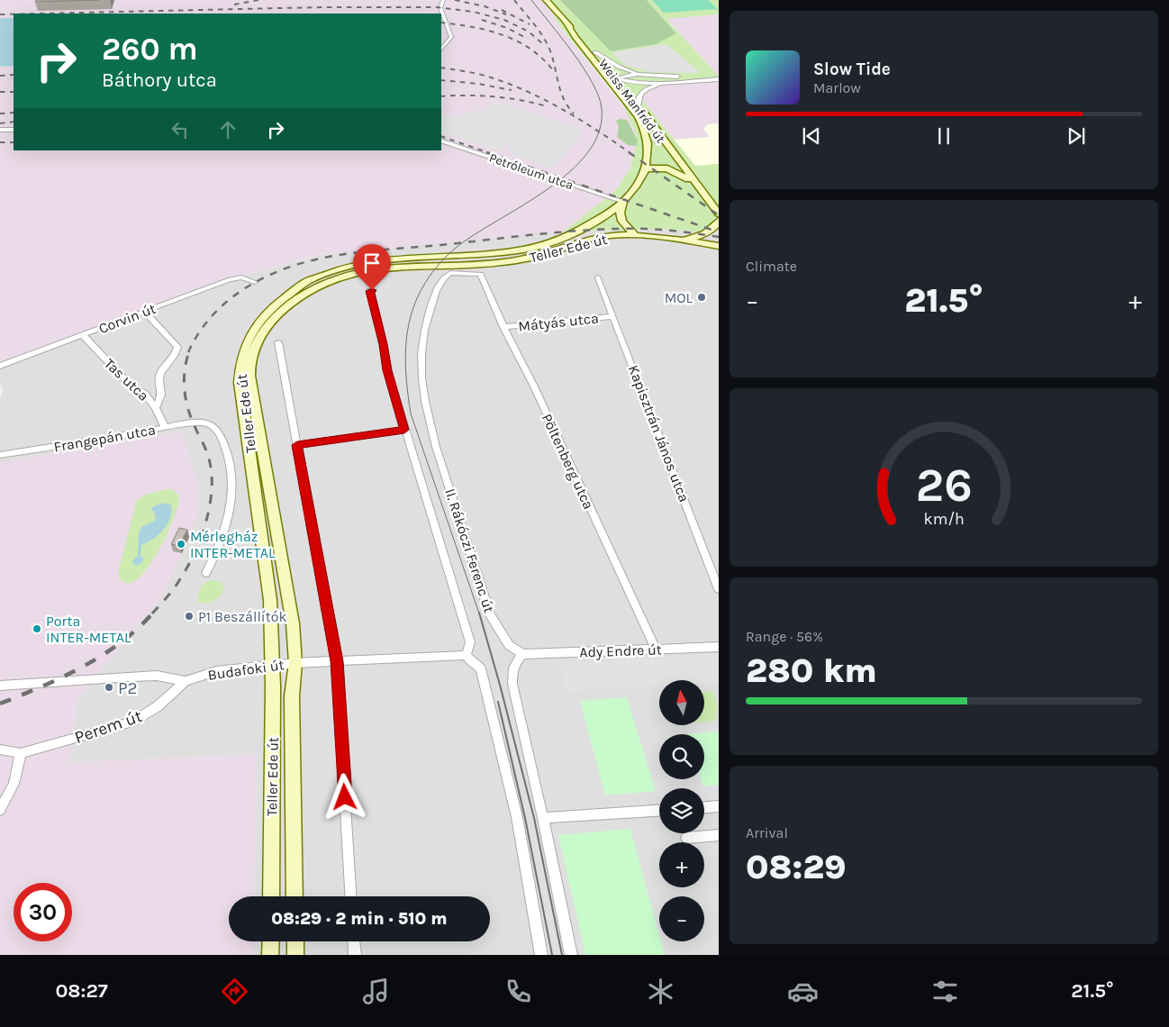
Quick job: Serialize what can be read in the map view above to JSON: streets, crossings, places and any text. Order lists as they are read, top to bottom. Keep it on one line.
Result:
{"streets":{"main road":["Weiss Manfréd út","Teller Ede út"],"street":["Petróleum utca","Corvin út","Mátyás utca","Tas utca","Kapisztrán János utca","Frangepán utca","Pöltenberg utca","II. Rákóczi Ferenc út","Ady Endre út","Budafoki út","Perem út"]},"crossings":[["Weiss Manfréd út","Petróleum utca"],["Weiss Manfréd út","Teller Ede út"],["Petróleum utca","Teller Ede út"],["Teller Ede út","Budafoki út"],["Corvin út","Tas utca"],["Mátyás utca","Kapisztrán János utca"],["Mátyás utca","Pöltenberg utca"],["Tas utca","Frangepán utca"],["Pöltenberg utca","II. Rákóczi Ferenc út"],["Pöltenberg utca","Ady Endre út"],["II. Rákóczi Ferenc út","Ady Endre út"],["II. Rákóczi Ferenc út","Budafoki út"],["Budafoki út","Perem út"]],"places":["MOL","Mérlegház INTER-METAL","P1 Beszállítók","Porta INTER-METAL","P2"],"north":"top","page":{"turn":["260 m","Báthory utca"],"song":["Slow Tide","Marlow"],"tile":["Climate",["Range · 56%","280 km"],["Arrival","08:29"]],"heat":["−","21.5°","+"],"map_buttons":["+","−"],"limit":"30","trip":"08:29 · 2 min · 510 m","tabs":["08:27","21.5°"],"gauge":["26","km/h"]}}
